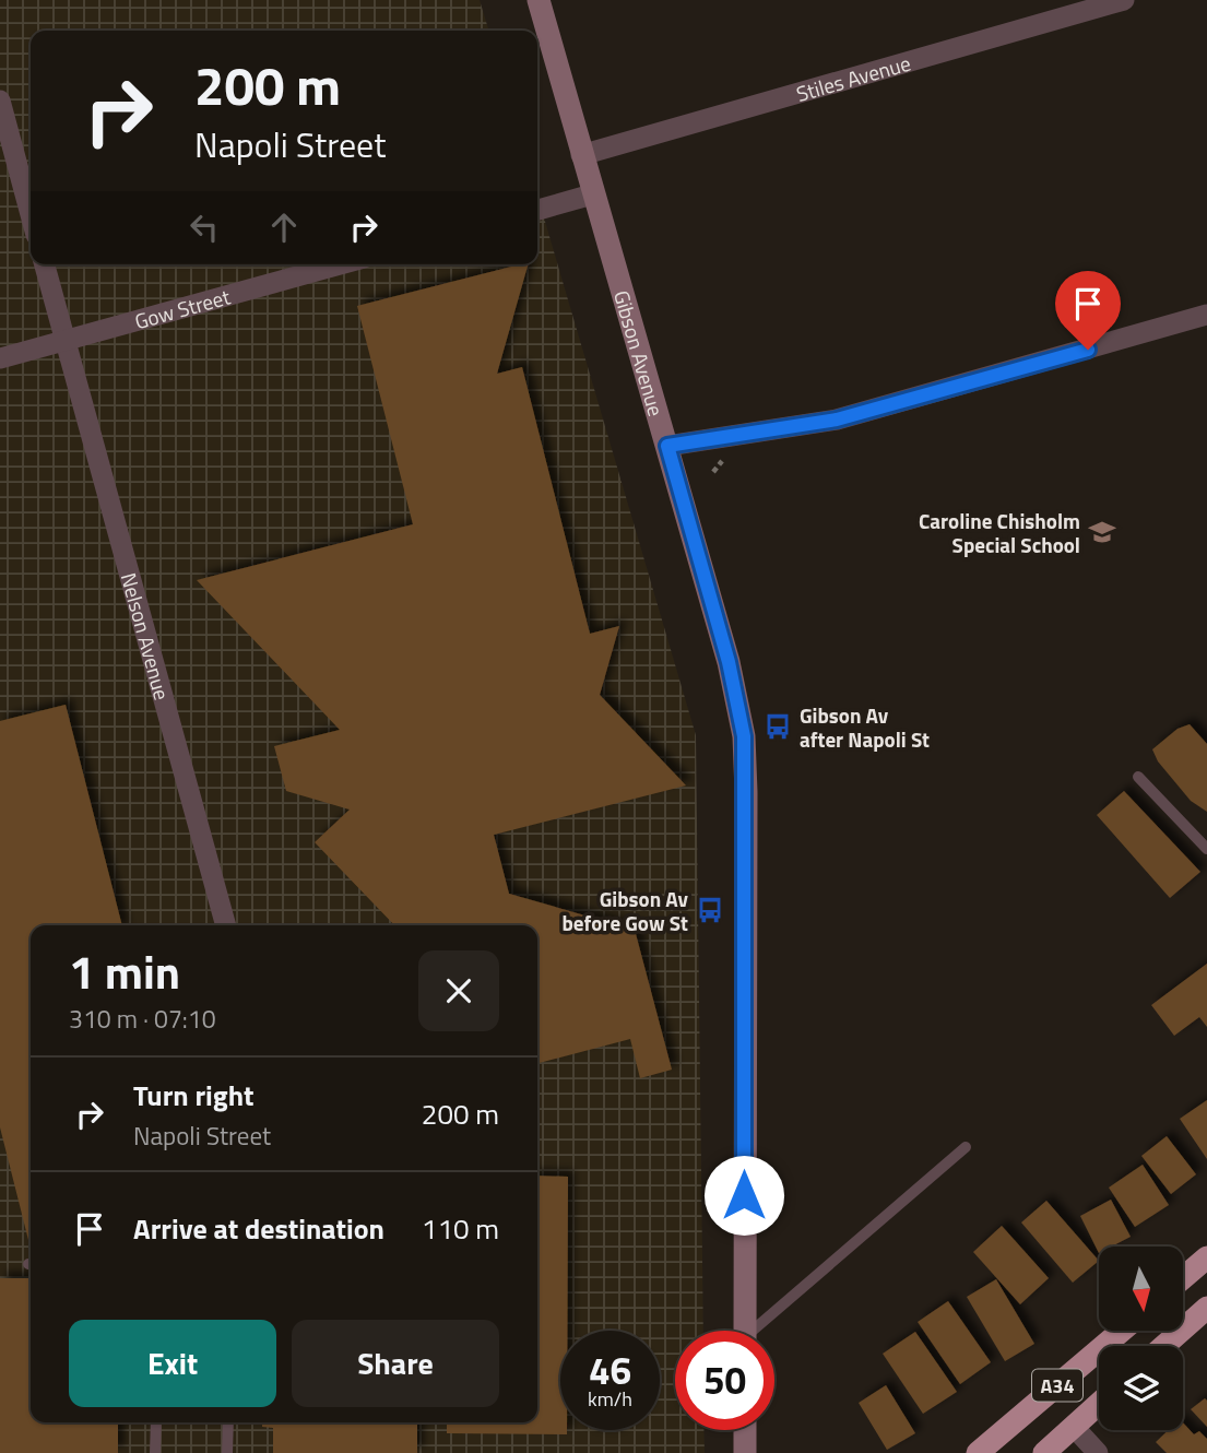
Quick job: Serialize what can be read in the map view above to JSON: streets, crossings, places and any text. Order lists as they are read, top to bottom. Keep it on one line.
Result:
{"streets":{"highway":["A34"],"main road":["Gibson Avenue"],"street":["Stiles Avenue","Gow Street","Nelson Avenue"]},"crossings":[["Stiles Avenue","Gibson Avenue"],["Gow Street","Nelson Avenue"]],"places":{"school or university":["Caroline Chisholm Special School"],"bus stop":["Gibson Av after Napoli St","Gibson Av before Gow St"]},"north":"bottom","page":{"turn":["200 m","Napoli Street"],"heading":["1 min","310 m · 07:10"],"list":[{"name":"Turn right","note":"Napoli Street","value":"200 m"},{"name":"Arrive at destination","value":"110 m"}],"buttons":["Exit","Share"],"speed":"46 km/h","limit":"50"}}
